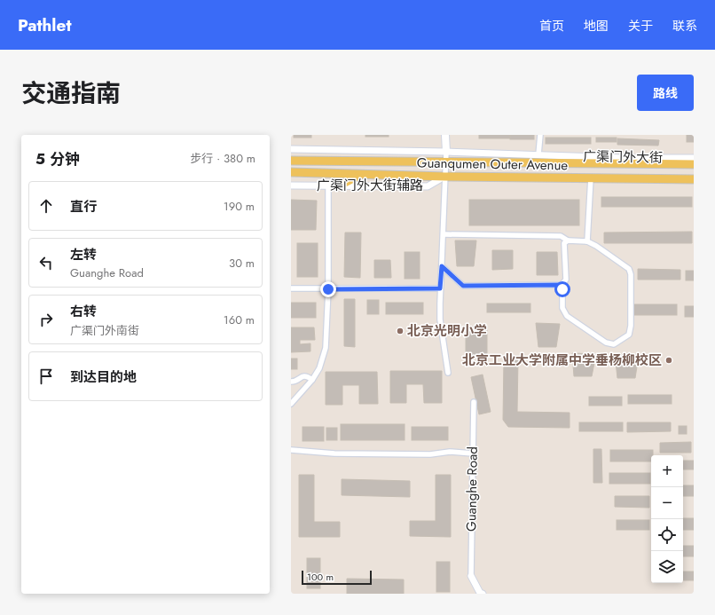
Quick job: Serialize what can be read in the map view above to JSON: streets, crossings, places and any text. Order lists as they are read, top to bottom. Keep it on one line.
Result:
{"streets":{"main road":["Guanqumen Outer Avenue"],"street":["广渠门外大街","广渠门外大街辅路","Guanghe Road"]},"crossings":[["Guanqumen Outer Avenue","广渠门外大街辅路"]],"places":["北京光明小学","北京工业大学附属中学垂杨柳校区"],"scale_bar":"100 m","page":{"header":"Pathlet","nav":["首页","地图","关于","联系"],"title":"交通指南","buttons":"路线","heading":["5 分钟","步行 · 380 m"],"list":[["直行","190 m"],["左转","Guanghe Road","30 m"],["右转","广渠门外南街","160 m"],"到达目的地"],"map_buttons":["+","−"],"scale":"100 m"}}
